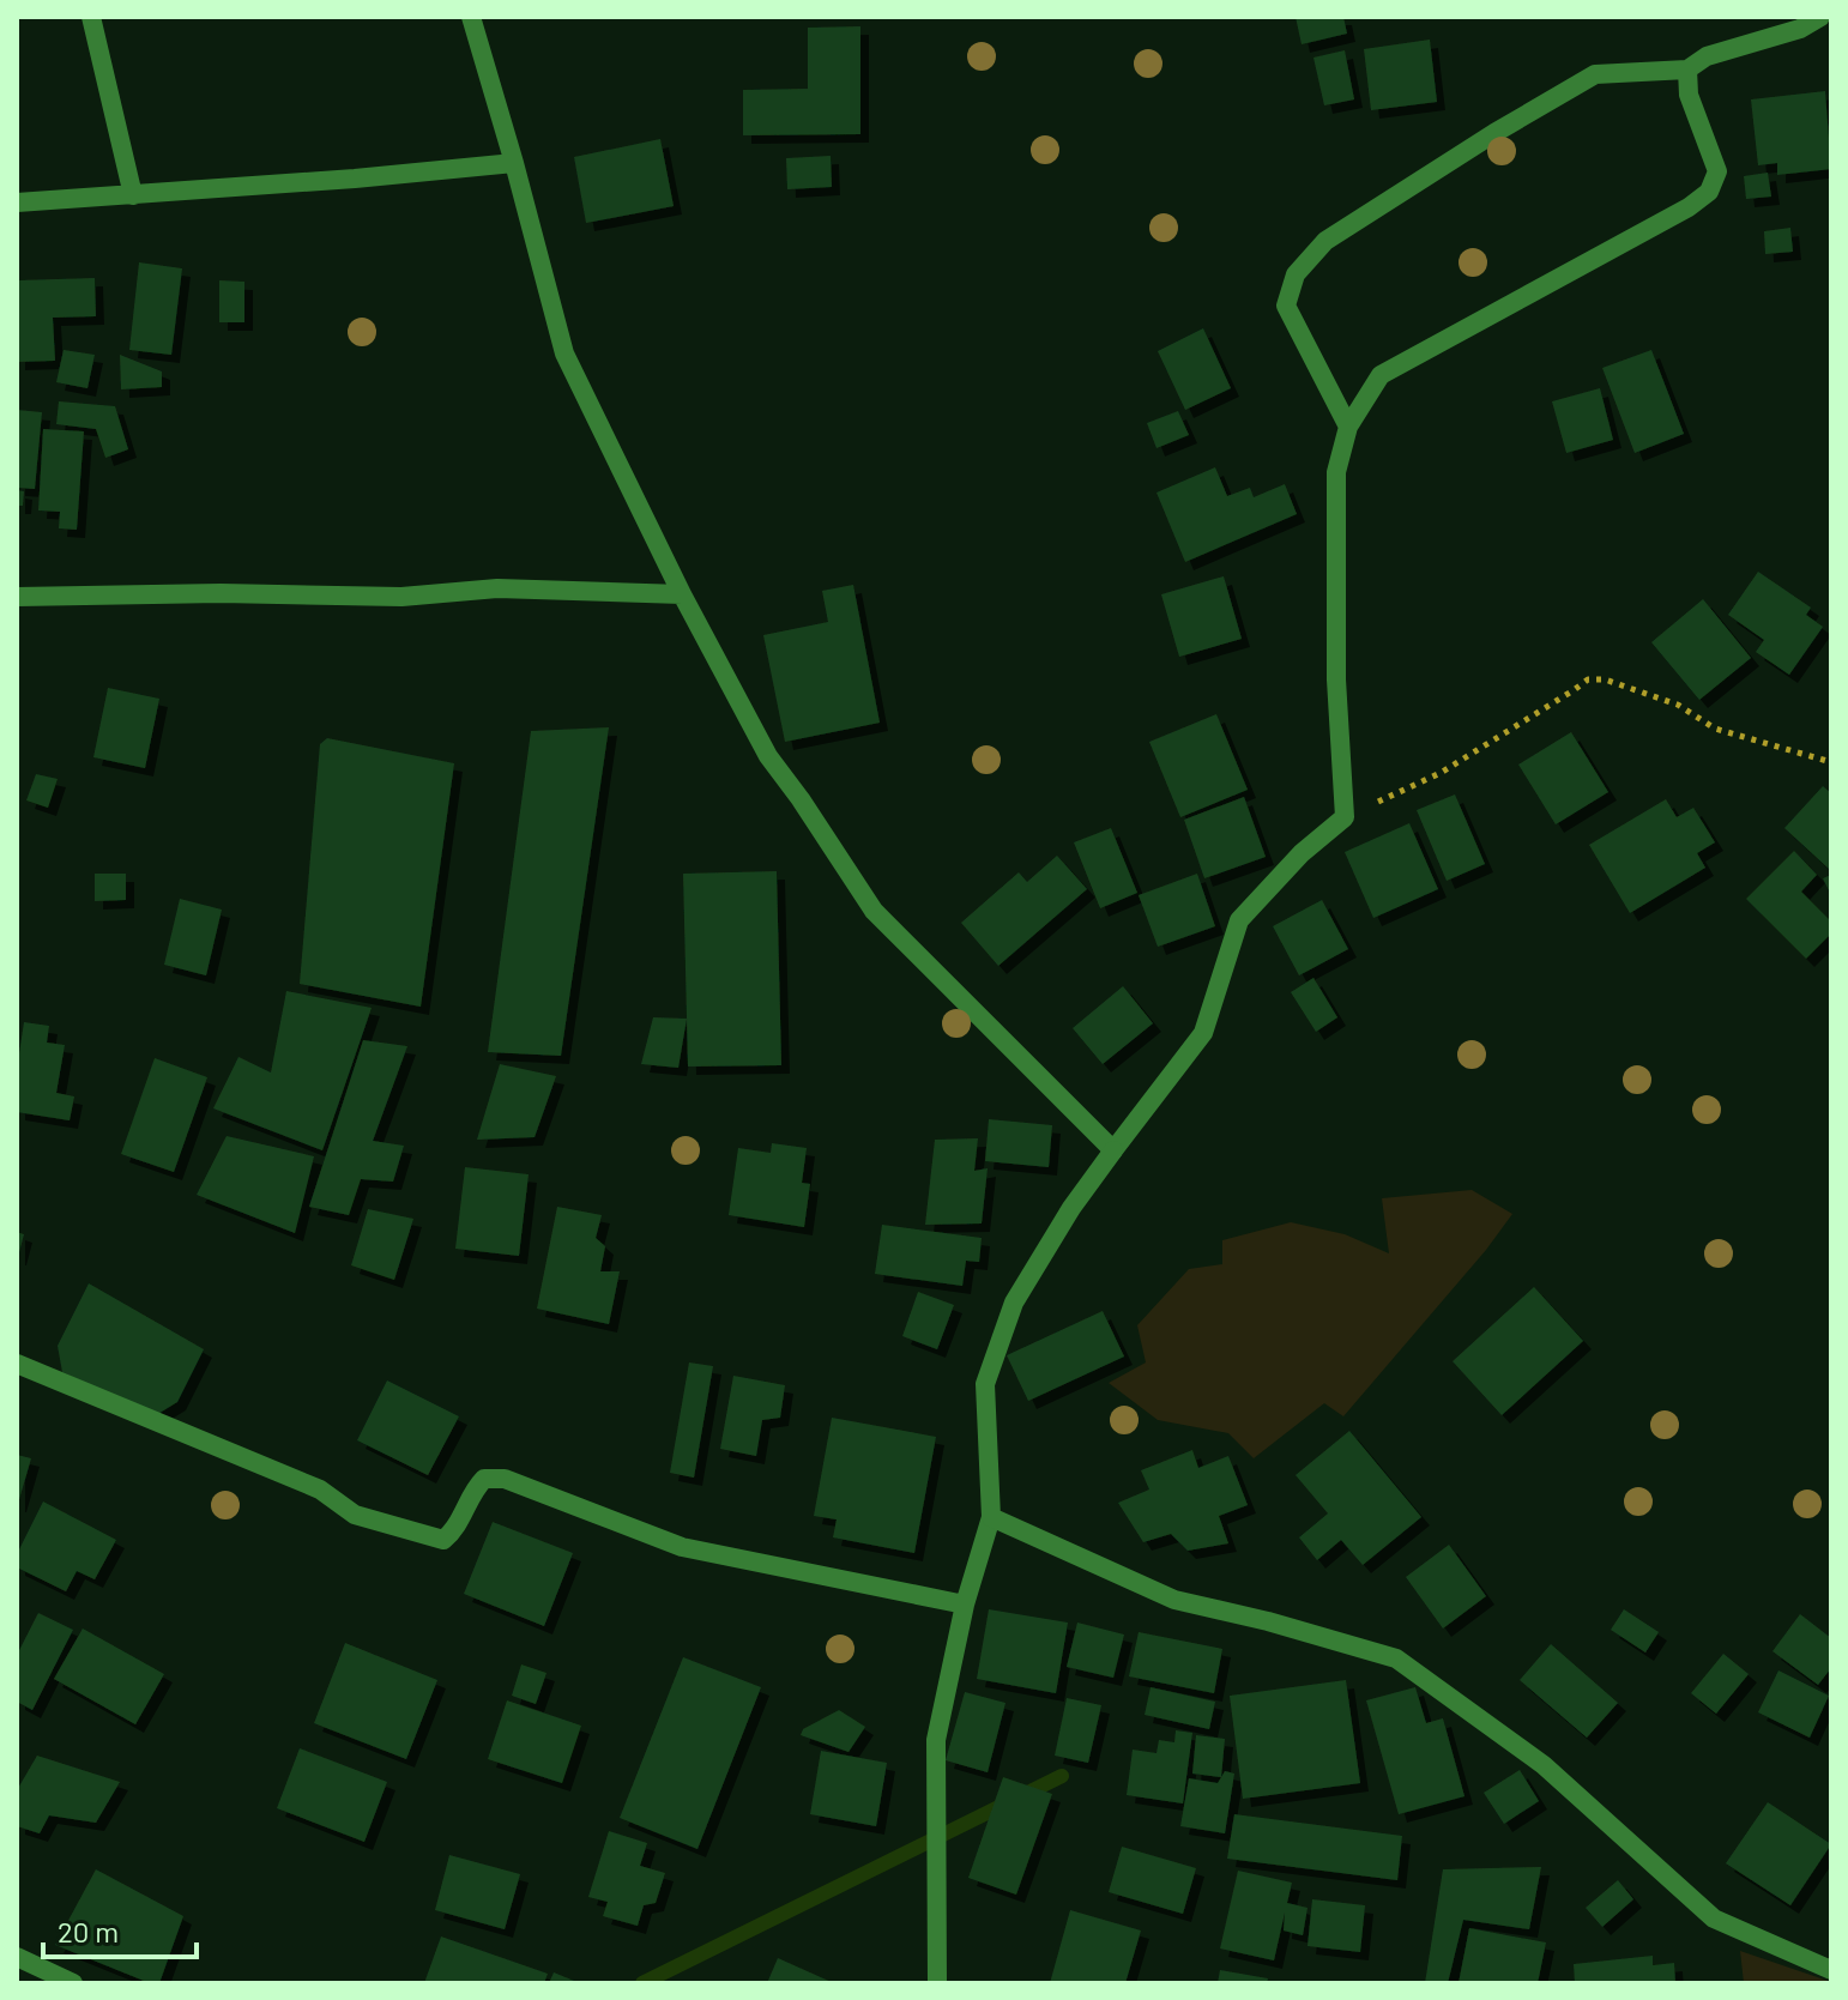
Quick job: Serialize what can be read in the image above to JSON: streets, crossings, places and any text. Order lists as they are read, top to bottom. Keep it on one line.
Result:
{"scale_bar":"20 m"}
